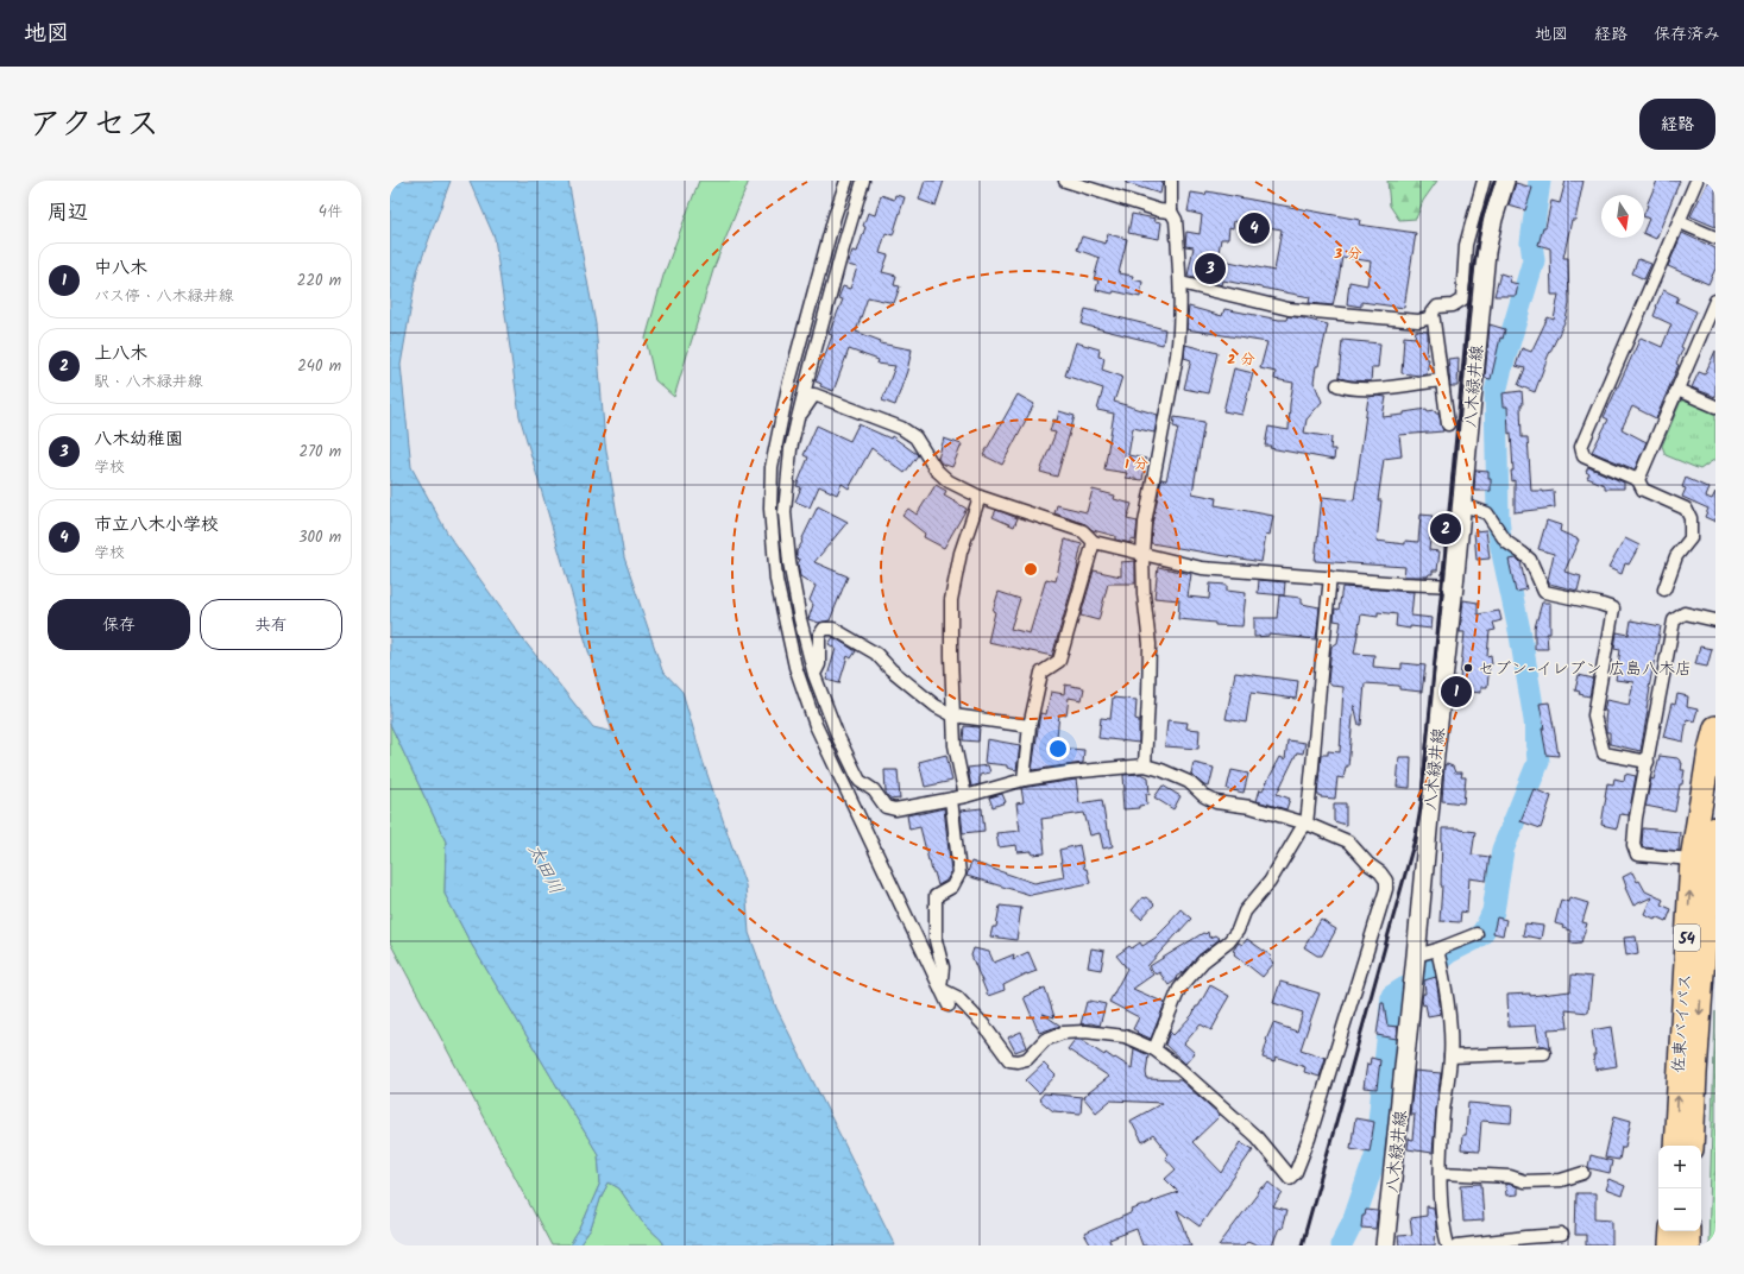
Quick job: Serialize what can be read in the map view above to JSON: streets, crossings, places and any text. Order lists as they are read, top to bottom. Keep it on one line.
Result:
{"streets":{"highway":["54","佐東バイパス"],"main road":["八木緑井線"]},"water":["太田川"],"places":["セブン-イレブン 広島八木店"],"north":"bottom","page":{"header":"地図","nav":["地図","経路","保存済み"],"title":"アクセス","buttons":["経路",["保存","共有"]],"heading":["周辺","4件"],"pins":["4","3","2","1"],"list":[{"mark":"1","name":"中八木","note":"バス停 · 八木緑井線","value":"220 m"},{"mark":"2","name":"上八木","note":"駅 · 八木緑井線","value":"240 m"},{"mark":"3","name":"八木幼稚園","note":"学校","value":"270 m"},{"mark":"4","name":"市立八木小学校","note":"学校","value":"300 m"}],"map_buttons":["+","−"]},"rings":["3 分","2 分","1 分"]}
